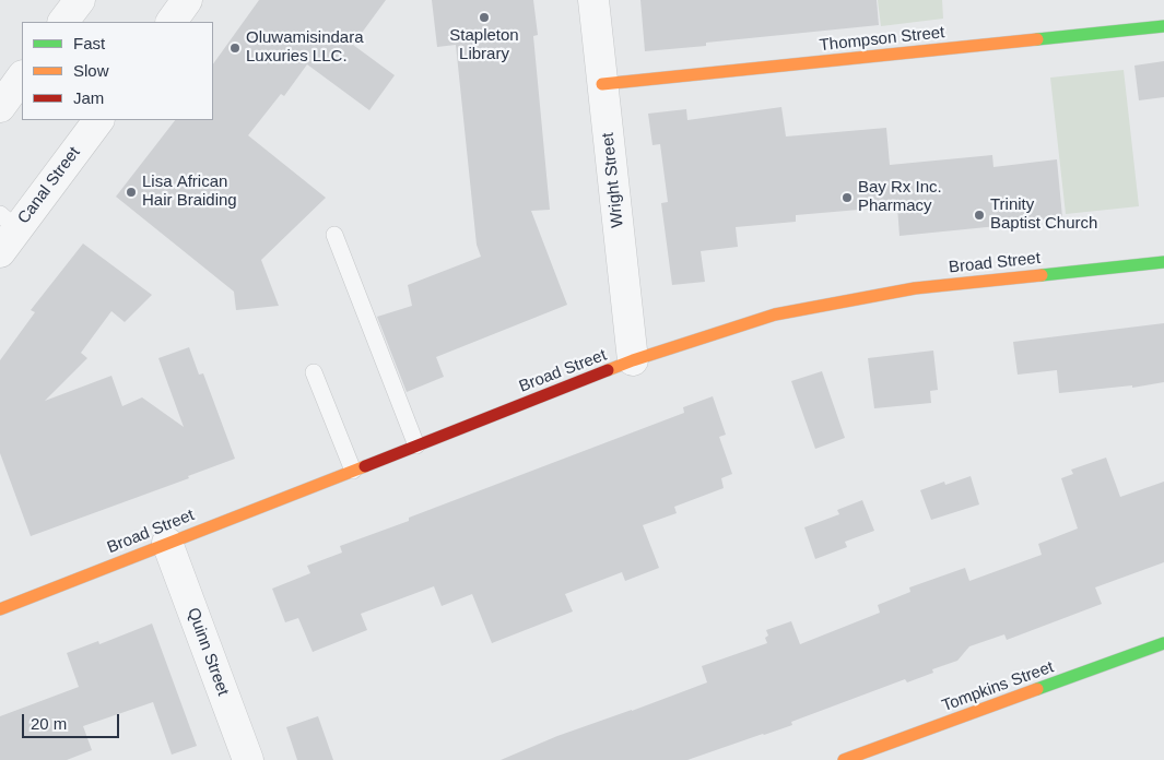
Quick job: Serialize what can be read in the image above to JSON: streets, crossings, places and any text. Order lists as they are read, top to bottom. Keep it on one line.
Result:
{"streets":{"street":["Thompson Street","Wright Street","Canal Street","Broad Street","Quinn Street","Tompkins Street"]},"crossings":[["Thompson Street","Wright Street"],["Wright Street","Broad Street"],["Broad Street","Quinn Street"]],"places":["Stapleton Library","Oluwamisindara Luxuries LLC.","Lisa African Hair Braiding","Bay Rx Inc. Pharmacy","Trinity Baptist Church"],"legend":["Fast","Slow","Jam"],"scale_bar":"20 m"}
